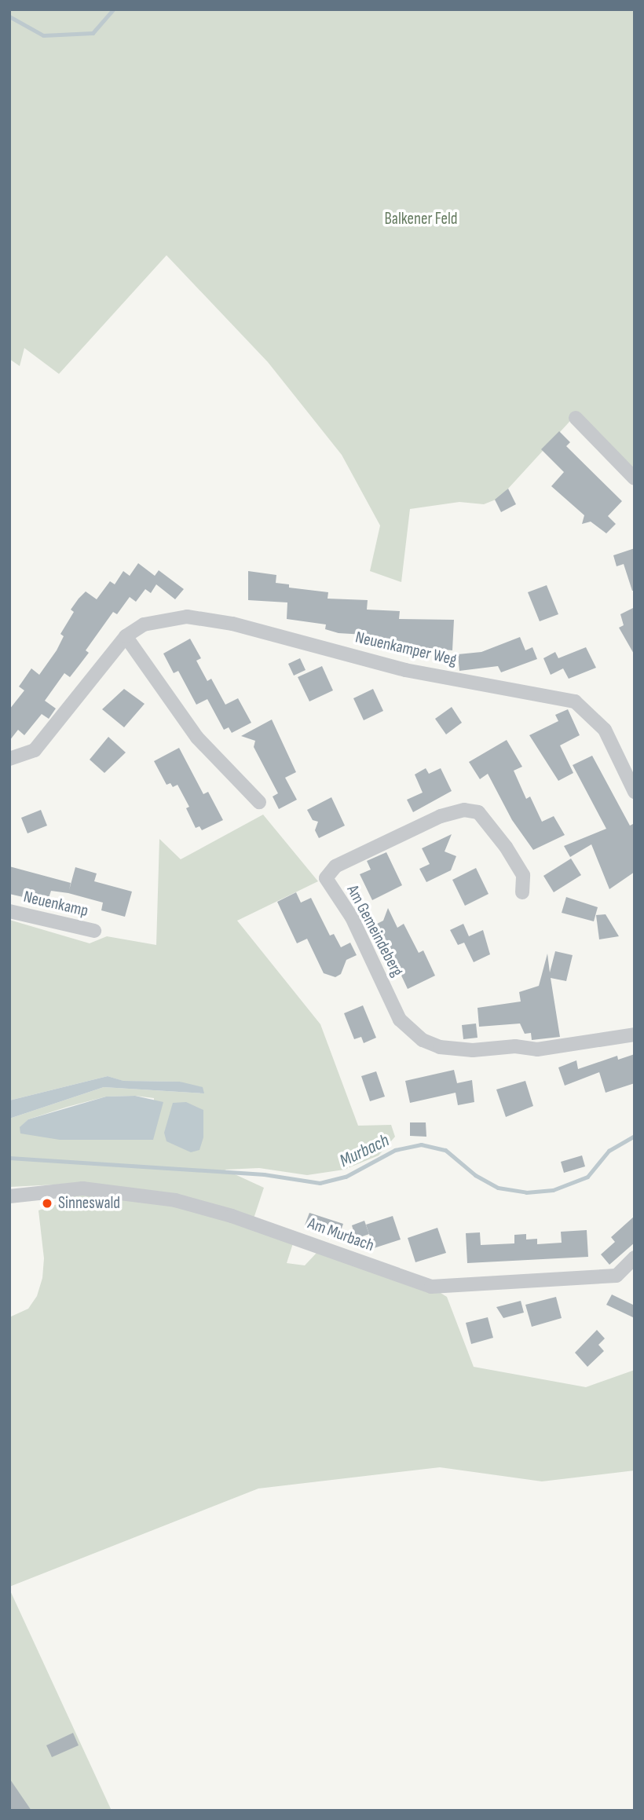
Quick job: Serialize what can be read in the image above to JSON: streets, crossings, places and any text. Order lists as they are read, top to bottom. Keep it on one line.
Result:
{"streets":{"street":["Neuenkamper Weg","Neuenkamp","Am Gemeindeberg","Am Murbach"]},"water":["Murbach"],"parks":["Balkener Feld"],"places":["Sinneswald"]}
